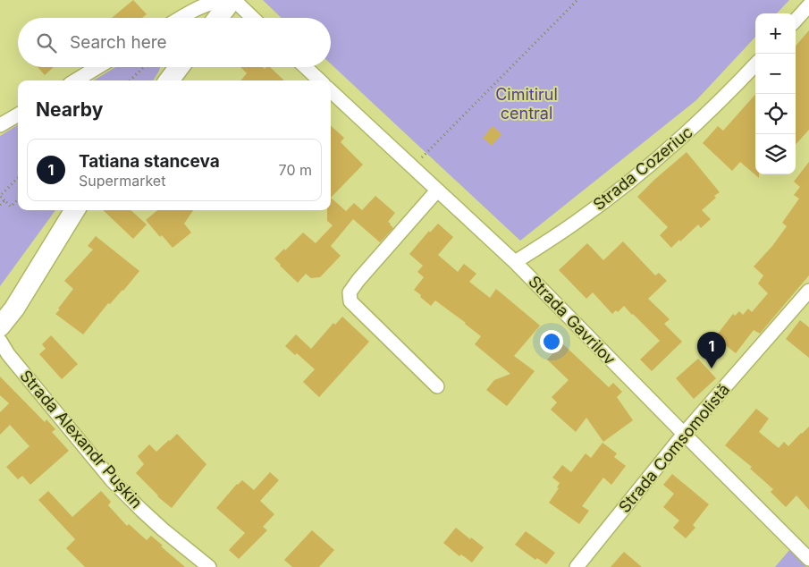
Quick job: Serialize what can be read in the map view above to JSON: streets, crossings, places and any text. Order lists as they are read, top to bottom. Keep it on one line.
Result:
{"streets":{"street":["Strada Cozeriuc","Strada Gavrilov","Strada Alexandr Pușkin","Strada Comsomolistă"]},"crossings":[["Strada Cozeriuc","Strada Gavrilov"],["Strada Gavrilov","Strada Comsomolistă"]],"parks":["Cimitirul central"],"page":{"map_buttons":["+","−"],"search":"Search here","heading":"Nearby","list":[{"mark":"1","name":"Tatiana stanceva","note":"Supermarket","value":"70 m"}],"pins":"1"}}
